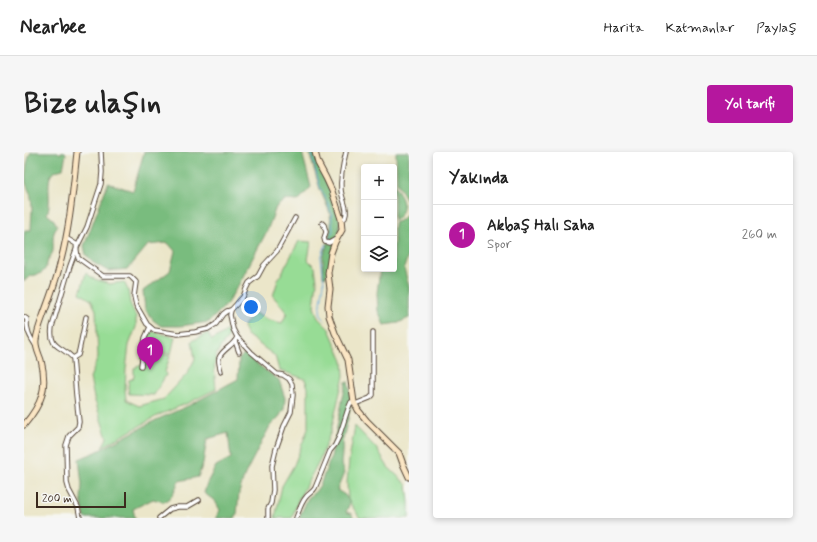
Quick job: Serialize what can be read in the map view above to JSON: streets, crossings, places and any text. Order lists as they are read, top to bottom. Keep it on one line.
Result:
{"scale_bar":"200 m","page":{"header":"Nearbee","nav":["Harita","Katmanlar","Paylaş"],"buttons":"Yol tarifi","title":"Bize ulaşın","heading":"Yakında","map_buttons":["+","−"],"list":[{"mark":"1","name":"Akbaş Halı Saha","note":"Spor","value":"260 m"}],"pins":"1","scale":"200 m"}}
